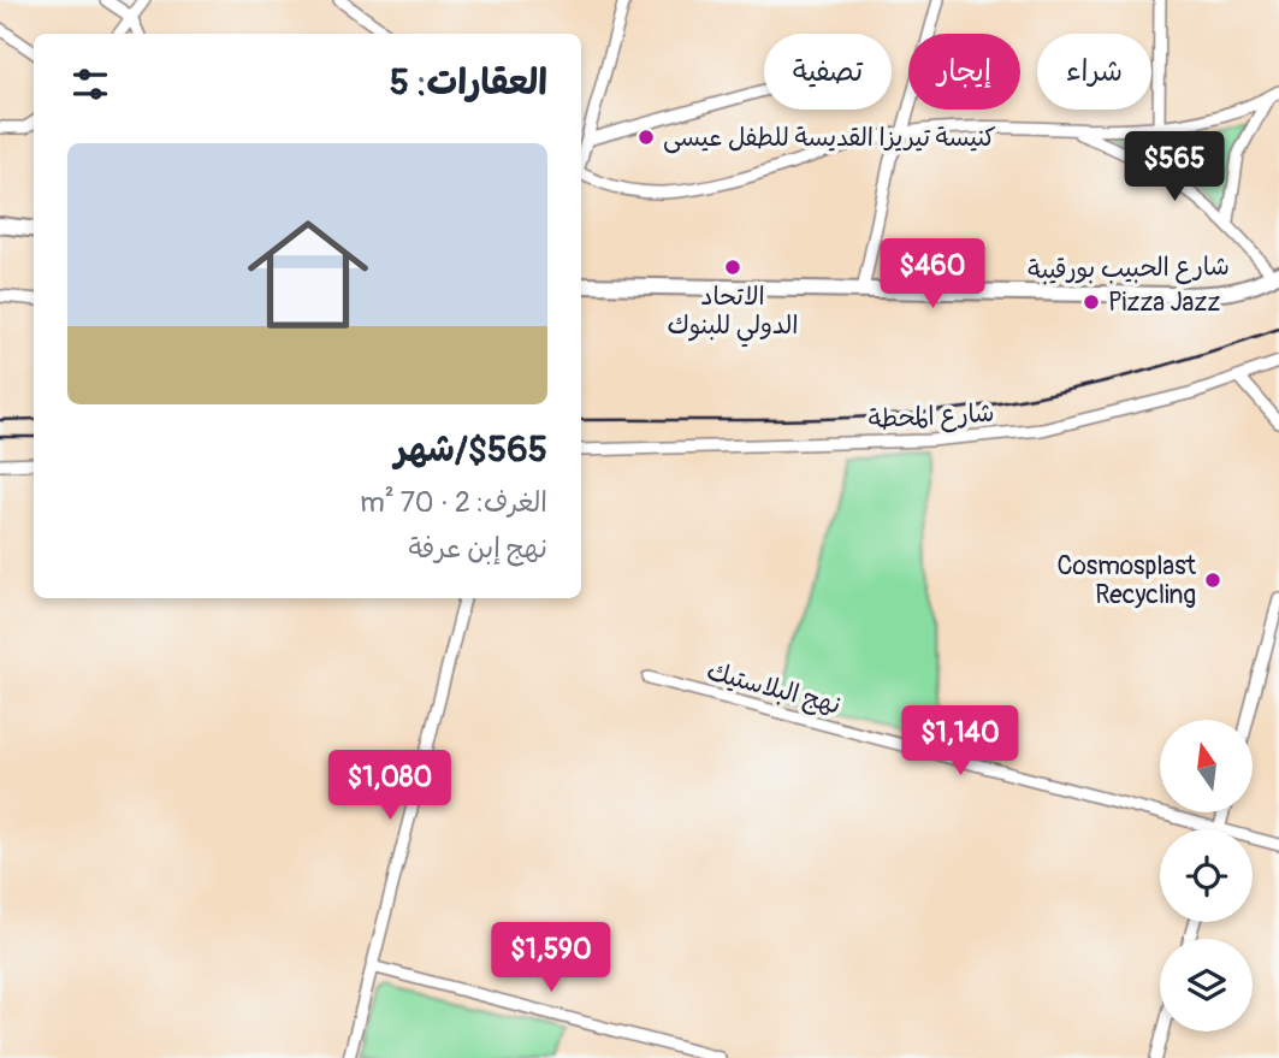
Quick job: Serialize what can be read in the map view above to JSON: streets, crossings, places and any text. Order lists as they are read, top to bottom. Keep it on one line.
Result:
{"streets":{"street":["شارع الحبيب بورقيبة","شارع المحطة","نهج البلاستيك"]},"places":["كنيسة تيريزا القديسة للطفل عيسى","الاتحاد الدولي للبنوك","Pizza Jazz","Cosmosplast Recycling"],"north":"top","page":{"chip":["شراء","إيجار","تصفية"],"heading":"العقارات: 5","price":["$565","$460","$1,140","$1,080","$1,590"],"list":[{"name":"$565/شهر","note":"الغرف: 2 · 70 m² · نهج إبن عرفة"}]}}
